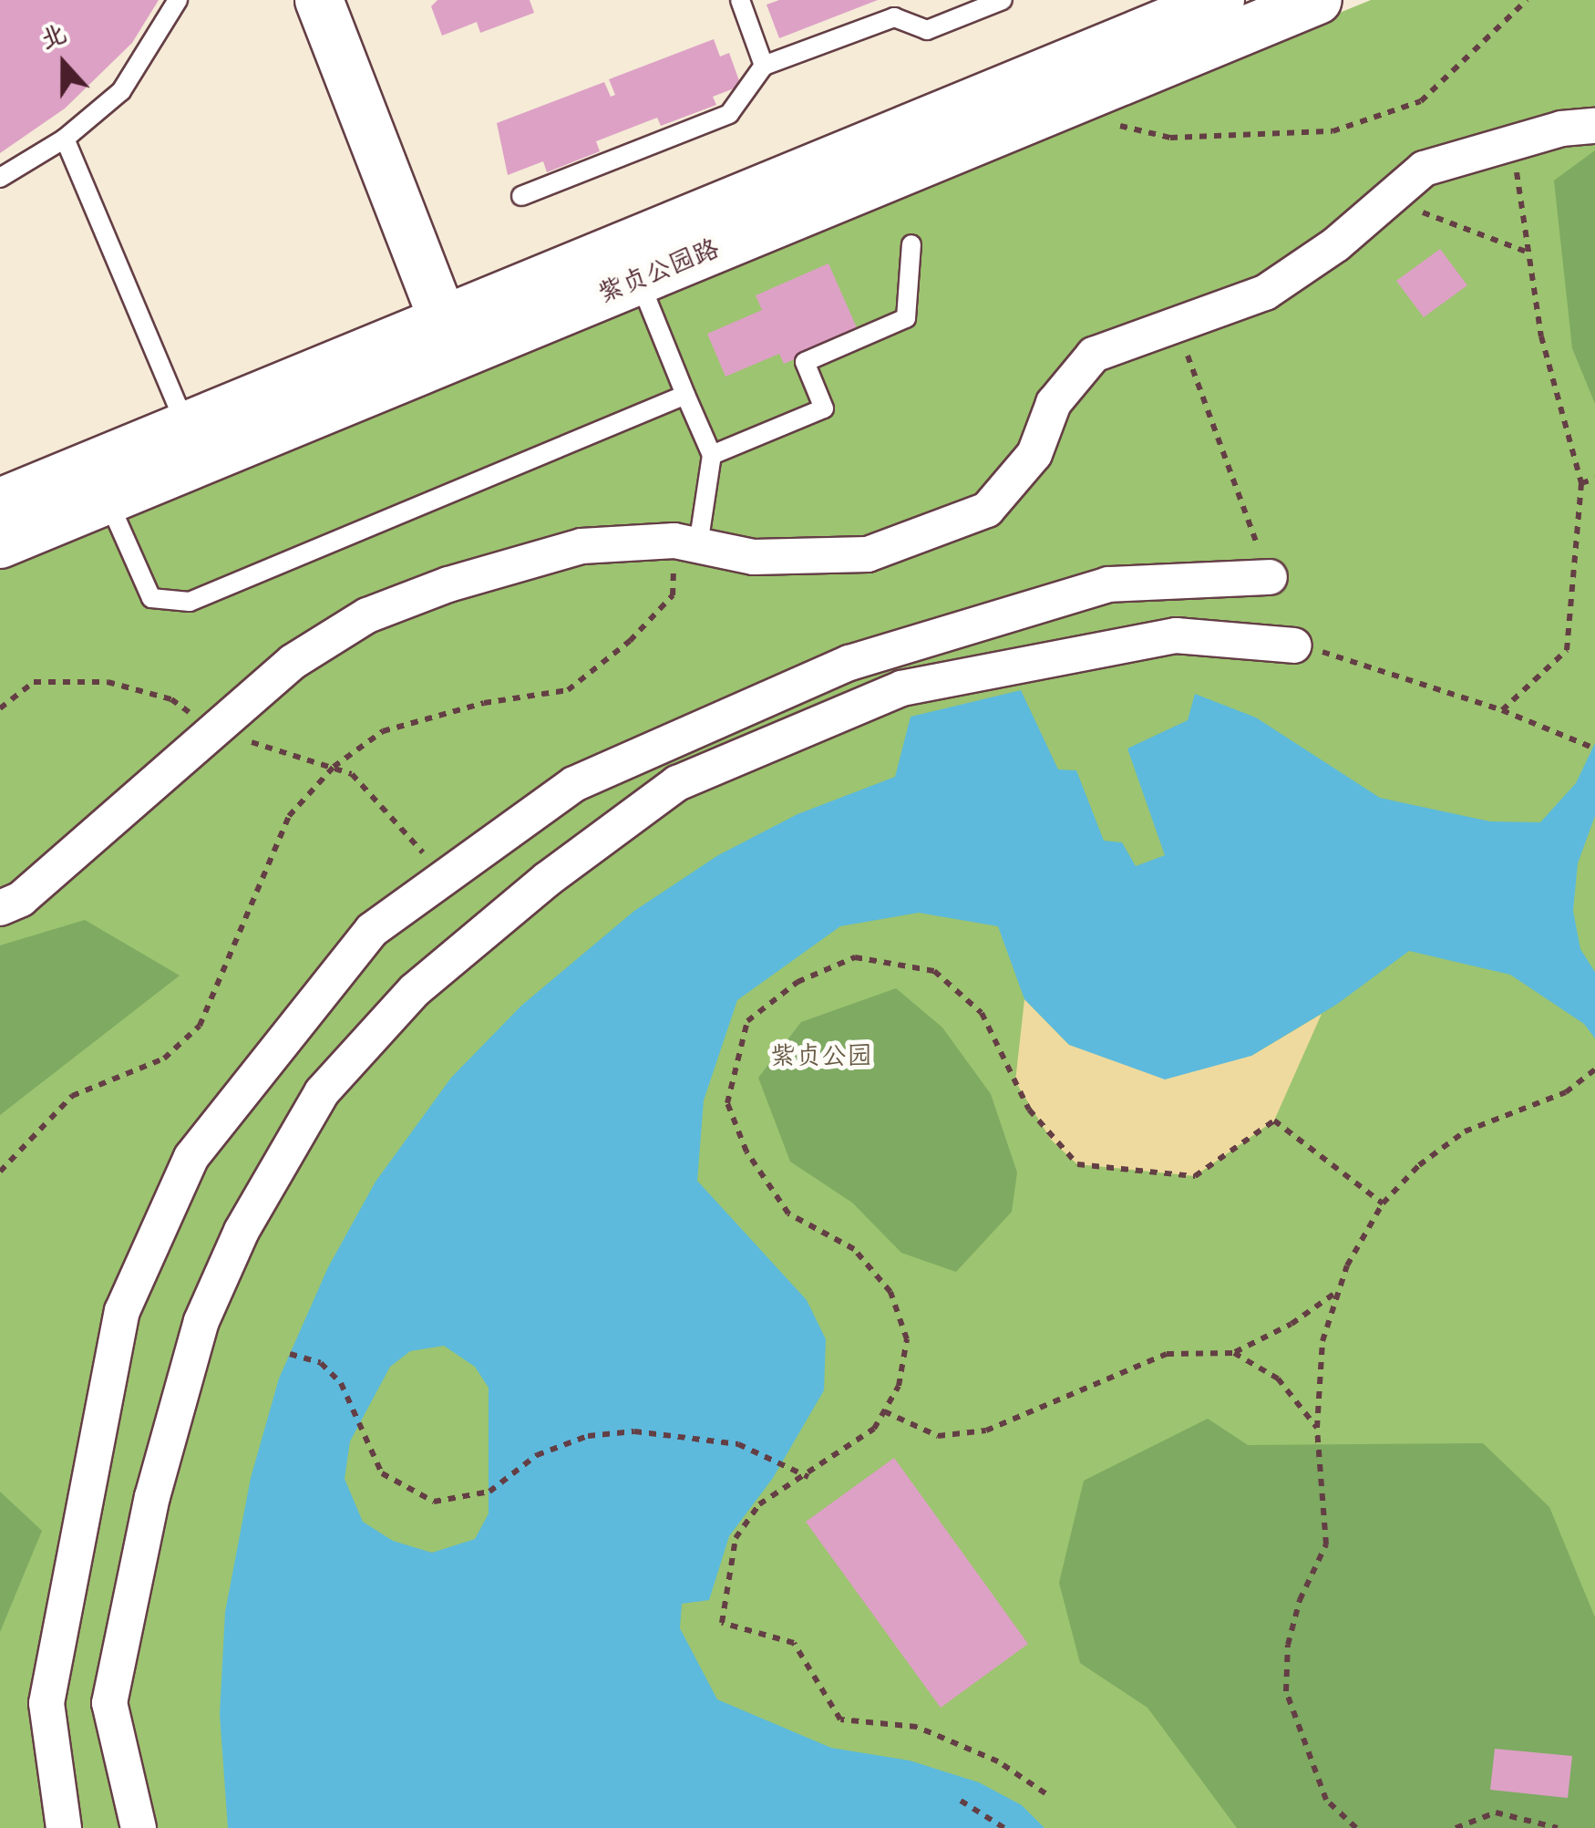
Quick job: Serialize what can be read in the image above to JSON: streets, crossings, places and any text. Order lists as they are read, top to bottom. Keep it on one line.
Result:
{"streets":{"street":["紫贞公园路"]},"parks":["紫贞公园"],"north":"top"}
